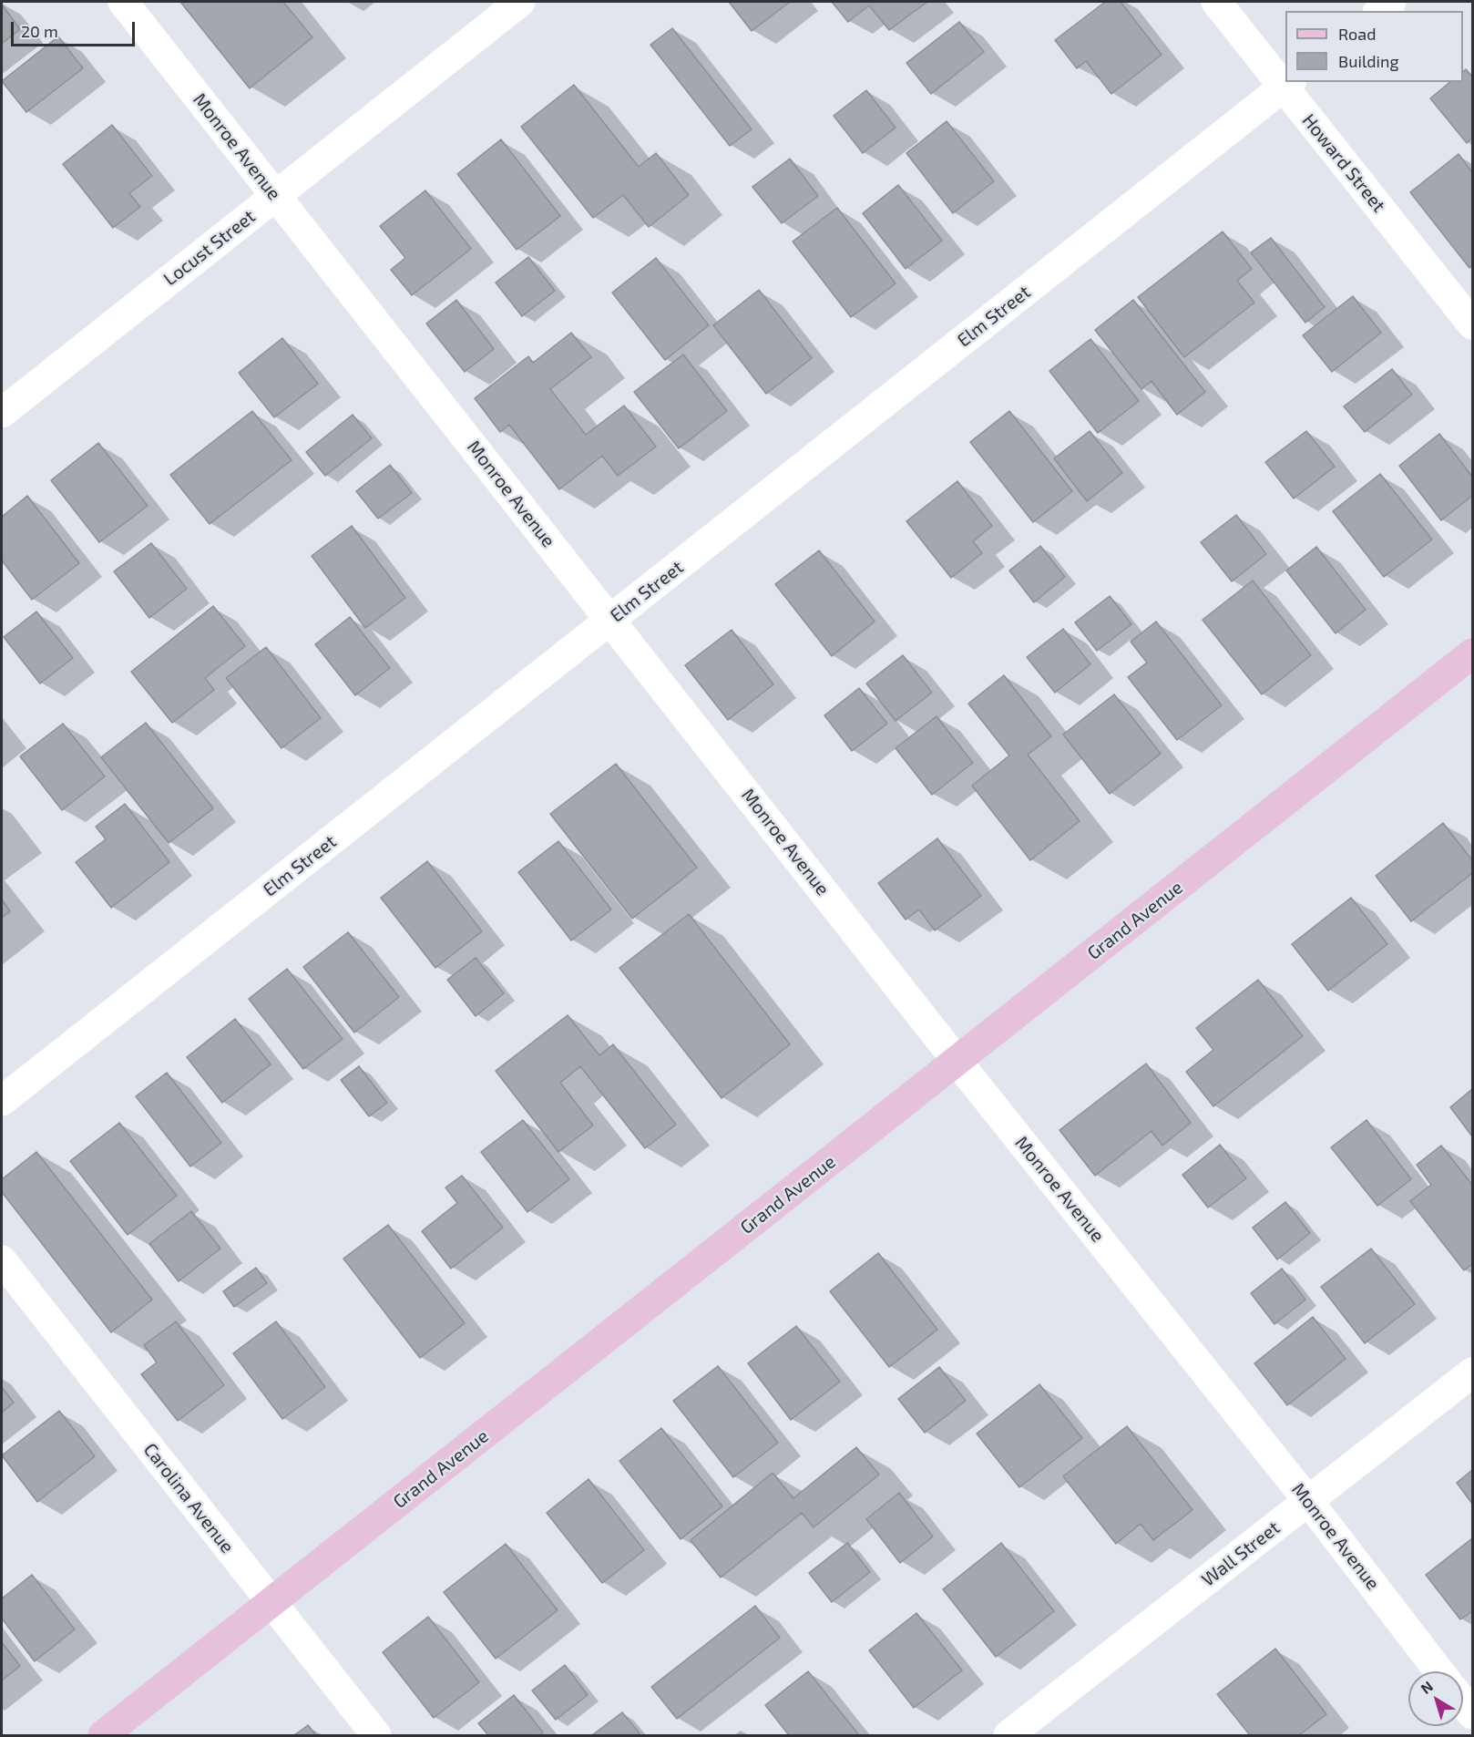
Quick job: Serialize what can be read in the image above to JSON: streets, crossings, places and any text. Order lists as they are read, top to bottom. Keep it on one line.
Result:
{"streets":{"main road":["Grand Avenue"],"street":["Monroe Avenue","Howard Street","Locust Street","Elm Street","Carolina Avenue","Wall Street"]},"crossings":[["Monroe Avenue","Locust Street"],["Monroe Avenue","Elm Street"],["Monroe Avenue","Grand Avenue"],["Monroe Avenue","Wall Street"],["Howard Street","Elm Street"],["Grand Avenue","Carolina Avenue"]],"legend":["Road","Building"],"scale_bar":"20 m","north":"top left"}
